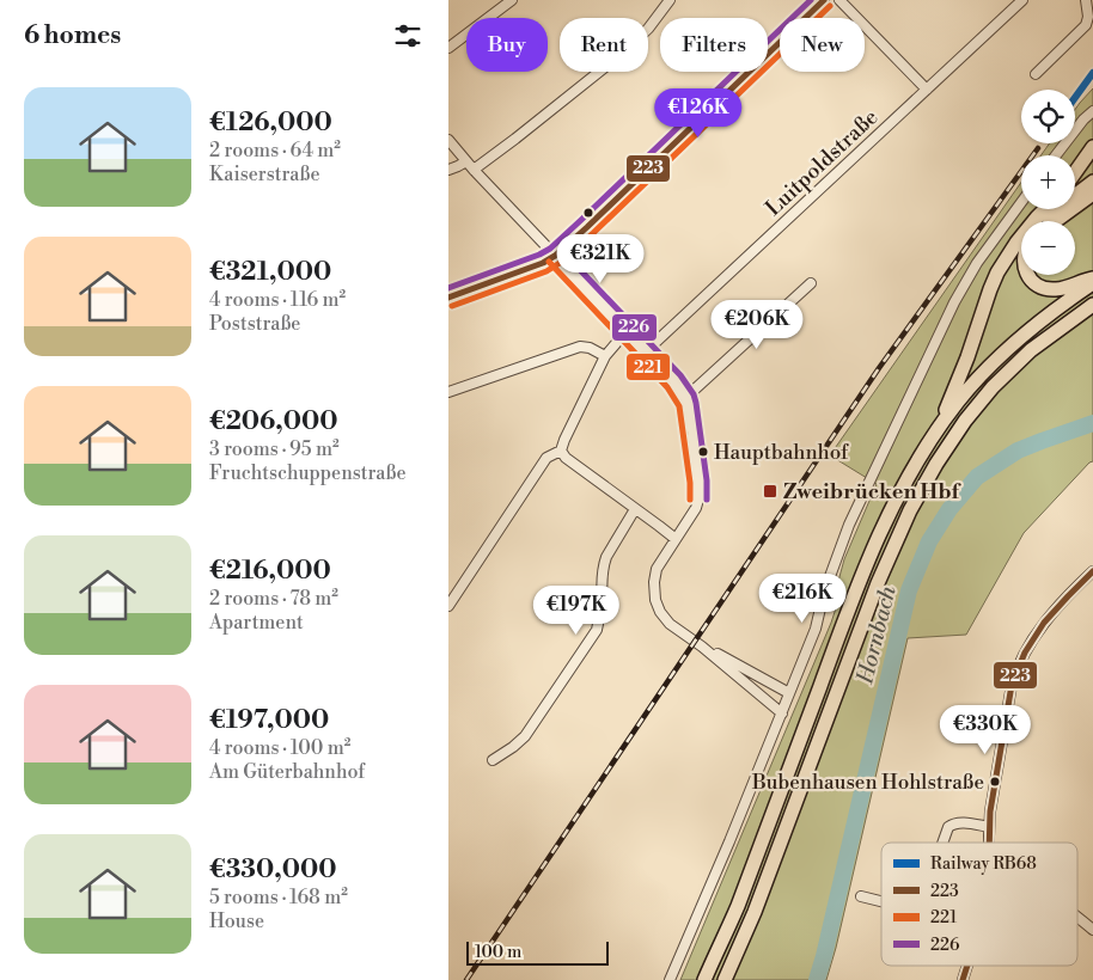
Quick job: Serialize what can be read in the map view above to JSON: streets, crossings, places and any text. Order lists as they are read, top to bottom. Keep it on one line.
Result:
{"streets":{"street":["Luitpoldstraße"]},"water":["Hornbach"],"places":{"other":["Hauptbahnhof","Bubenhausen Hohlstraße"],"transit":["Zweibrücken Hbf"]},"lines":["transit line 223","transit line 226","transit line 221","rail line RB68"],"legend":["Railway RB68","223","221","226"],"scale_bar":"100 m","page":{"heading":"6 homes","chip":["Buy","Rent","Filters","New"],"list":[{"name":"€126,000","note":"2 rooms · 64 m² · Kaiserstraße"},{"name":"€321,000","note":"4 rooms · 116 m² · Poststraße"},{"name":"€206,000","note":"3 rooms · 95 m² · Fruchtschuppenstraße"},{"name":"€216,000","note":"2 rooms · 78 m² · Apartment"},{"name":"€197,000","note":"4 rooms · 100 m² · Am Güterbahnhof"},{"name":"€330,000","note":"5 rooms · 168 m² · House"}],"price":["€126K","€321K","€206K","€216K","€197K","€330K"],"map_buttons":["+","−"],"scale":"100 m"}}
